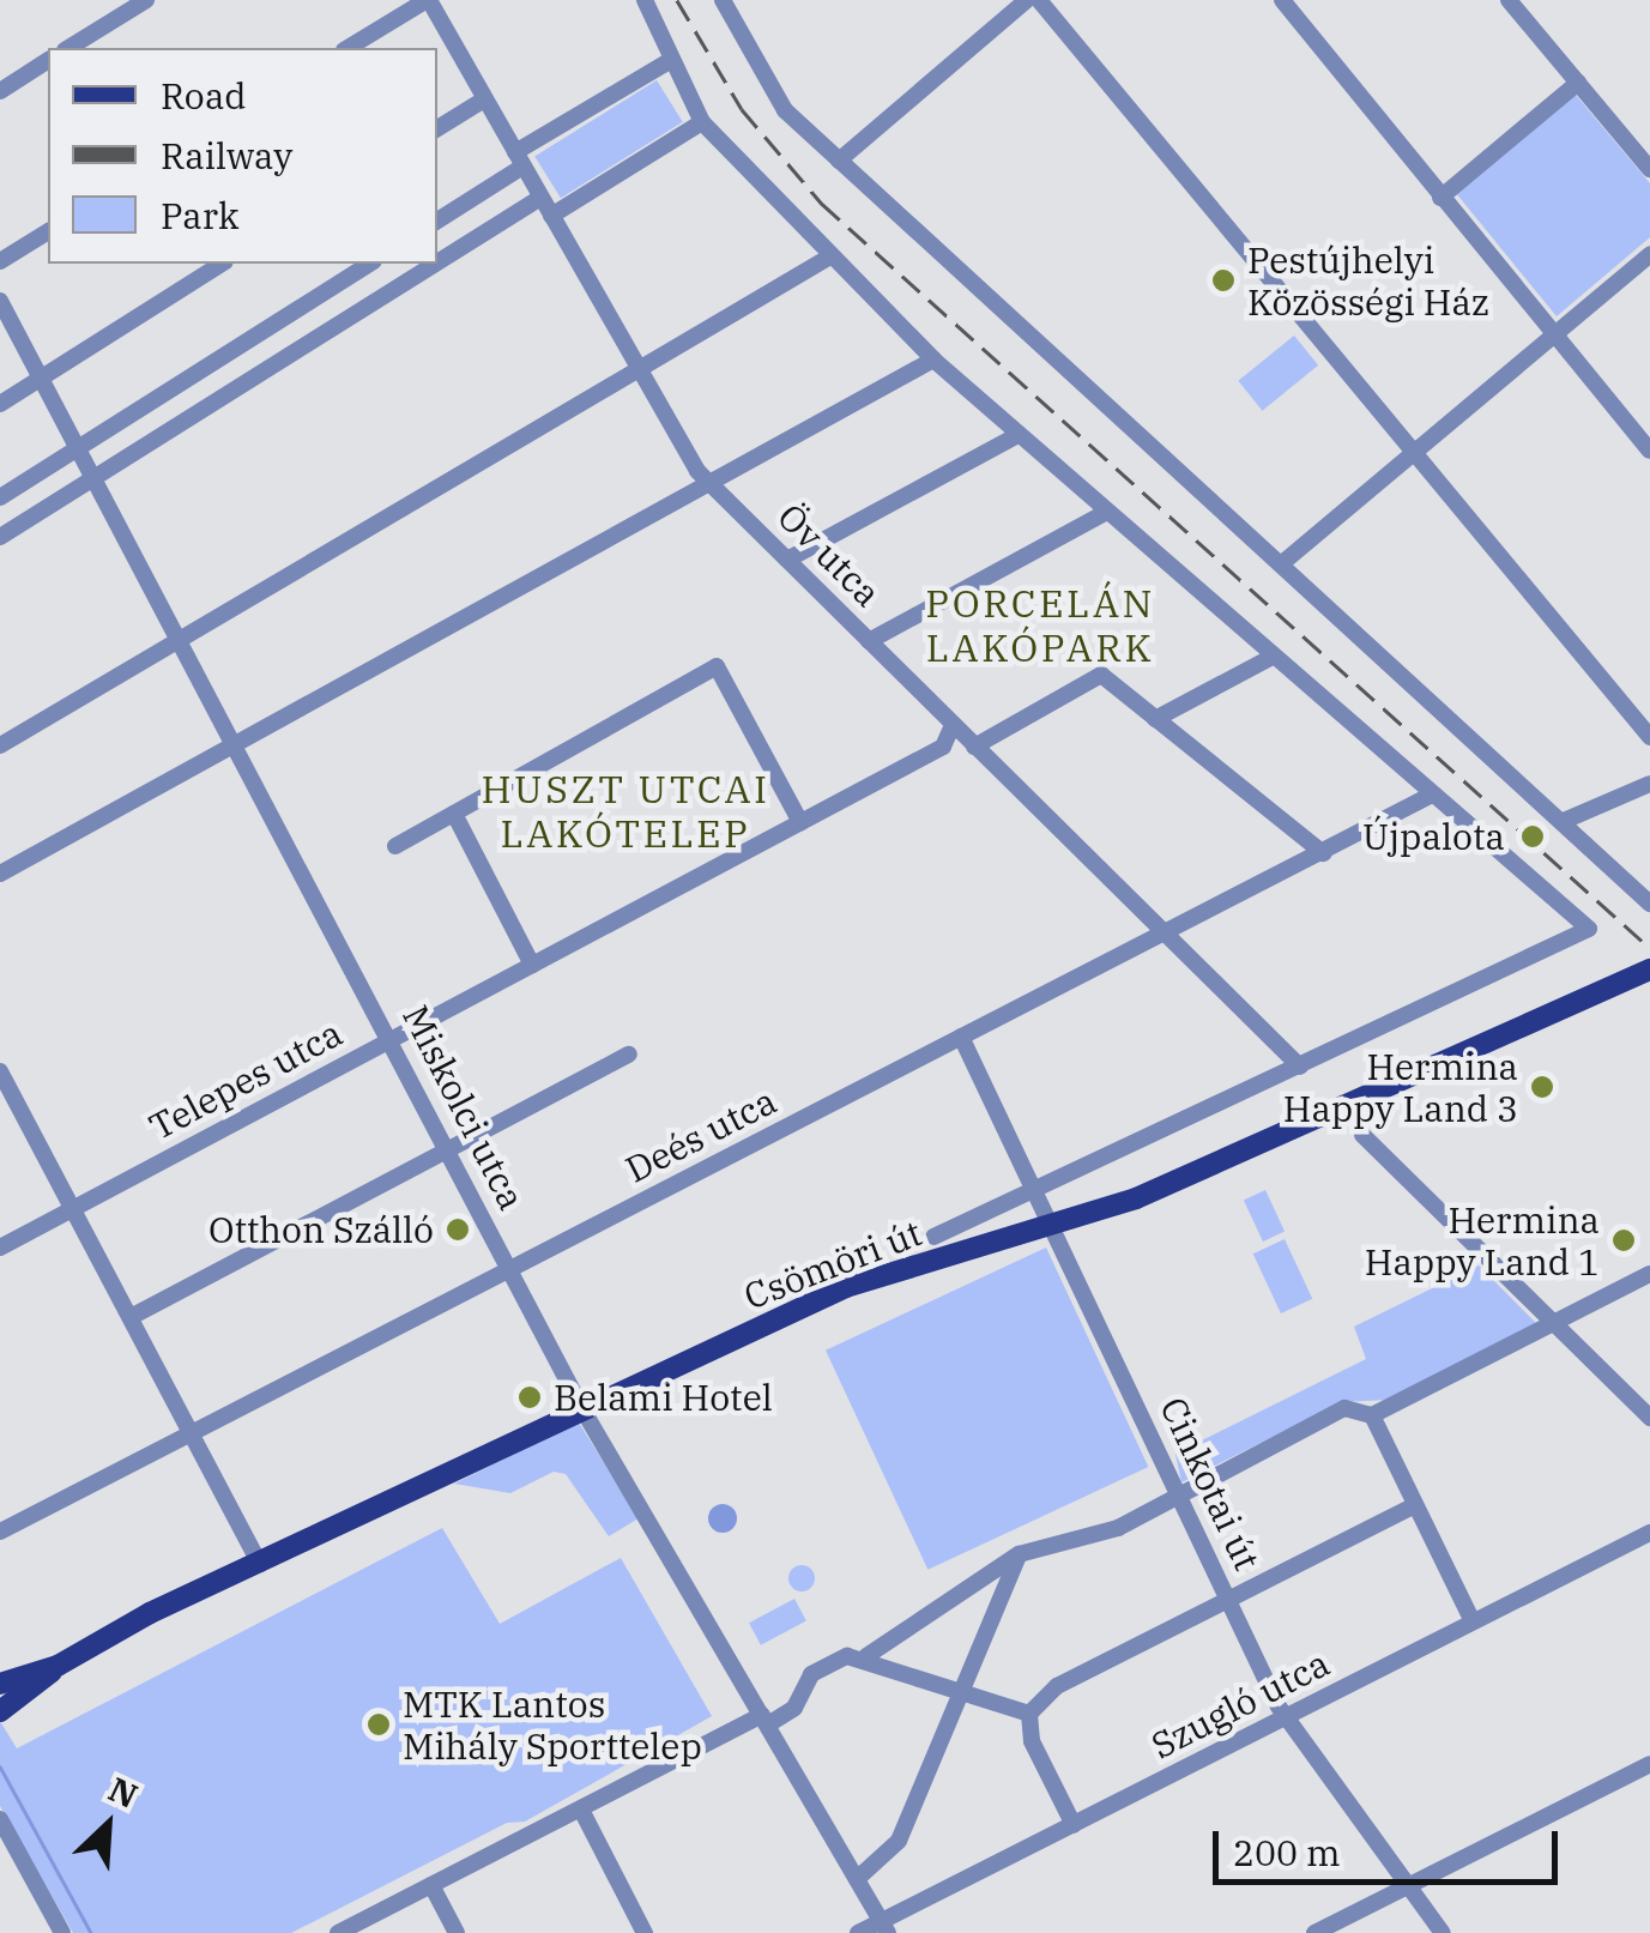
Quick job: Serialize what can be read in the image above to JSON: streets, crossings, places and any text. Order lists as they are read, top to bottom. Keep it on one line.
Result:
{"streets":{"main road":["Csömöri út"],"street":["Öv utca","Telepes utca","Miskolci utca","Deés utca","Cinkotai út","Szugló utca"]},"crossings":[["Öv utca","Telepes utca"],["Öv utca","Deés utca"],["Öv utca","Csömöri út"],["Telepes utca","Miskolci utca"],["Miskolci utca","Deés utca"],["Miskolci utca","Csömöri út"],["Miskolci utca","Szugló utca"],["Deés utca","Csömöri út"],["Deés utca","Cinkotai út"],["Csömöri út","Cinkotai út"],["Cinkotai út","Szugló utca"]],"districts":["PORCELÁN LAKÓPARK","HUSZT UTCAI LAKÓTELEP"],"places":["Pestújhelyi Közösségi Ház","Újpalota","Hermina Happy Land 3","Otthon Szálló","Hermina Happy Land 1","Belami Hotel","MTK Lantos Mihály Sporttelep"],"legend":["Road","Railway","Park"],"scale_bar":"200 m","north":"top right"}
